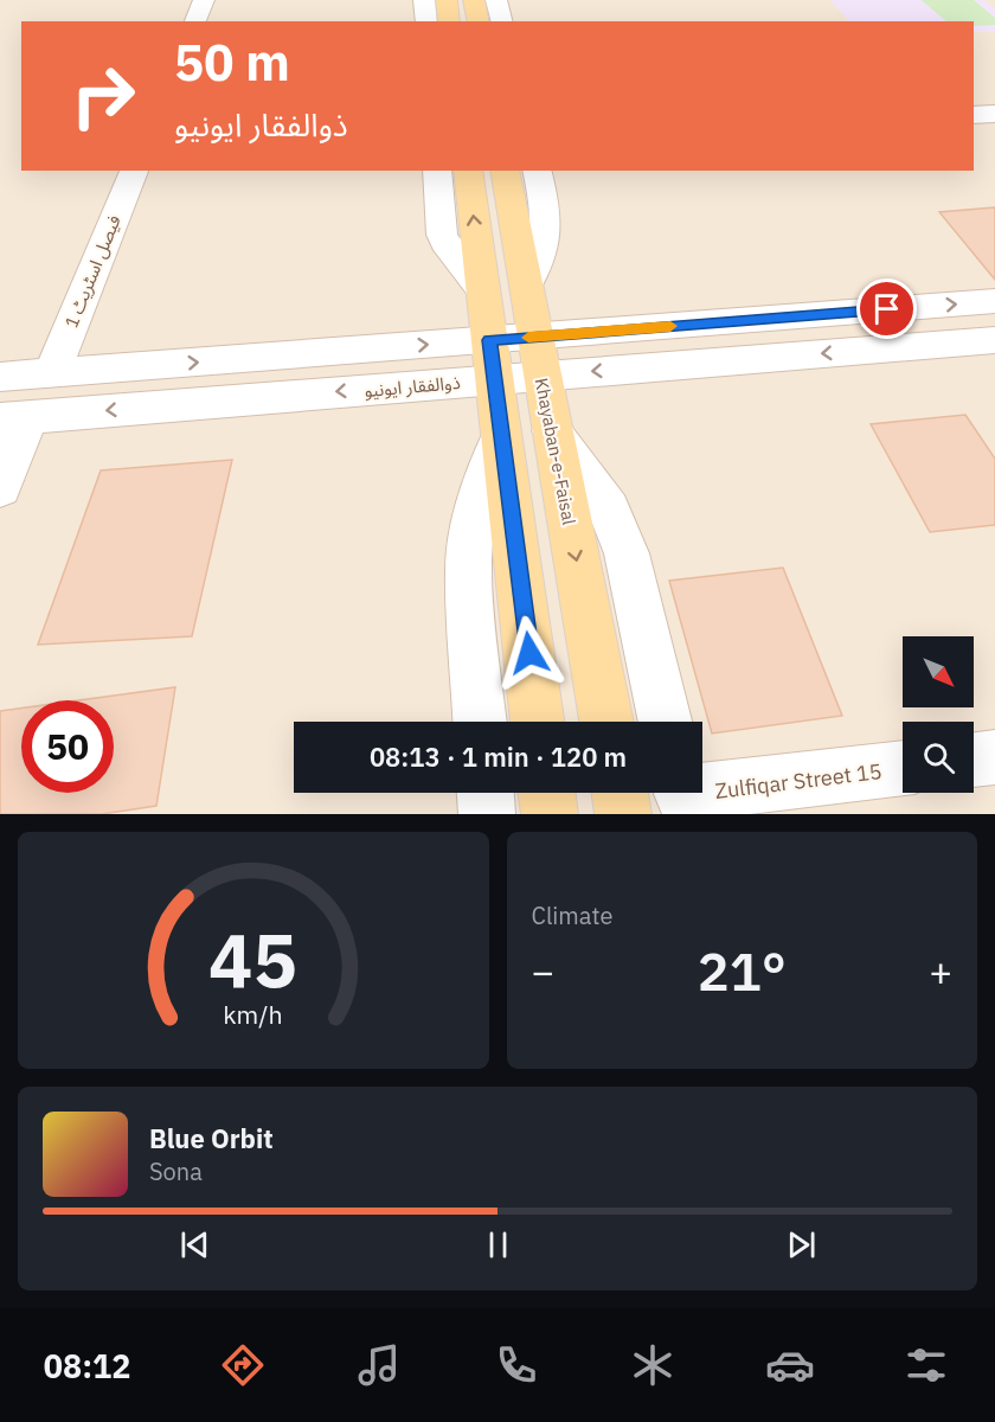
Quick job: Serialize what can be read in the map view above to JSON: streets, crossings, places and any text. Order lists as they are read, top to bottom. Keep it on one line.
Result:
{"streets":{"main road":["Khayaban-e-Faisal"],"street":["فیصل اسٹریٹ 1","ذوالفقار ایونیو","Zulfiqar Street 15"]},"crossings":[["فیصل اسٹریٹ 1","ذوالفقار ایونیو"],["ذوالفقار ایونیو","Khayaban-e-Faisal"]],"north":"bottom right","page":{"turn":["50 m","ذوالفقار ایونیو"],"limit":"50","trip":"08:13 · 1 min · 120 m","tile":"Climate","heat":["−","21°","+"],"song":["Blue Orbit","Sona"],"tabs":"08:12","gauge":["45","km/h"]}}
